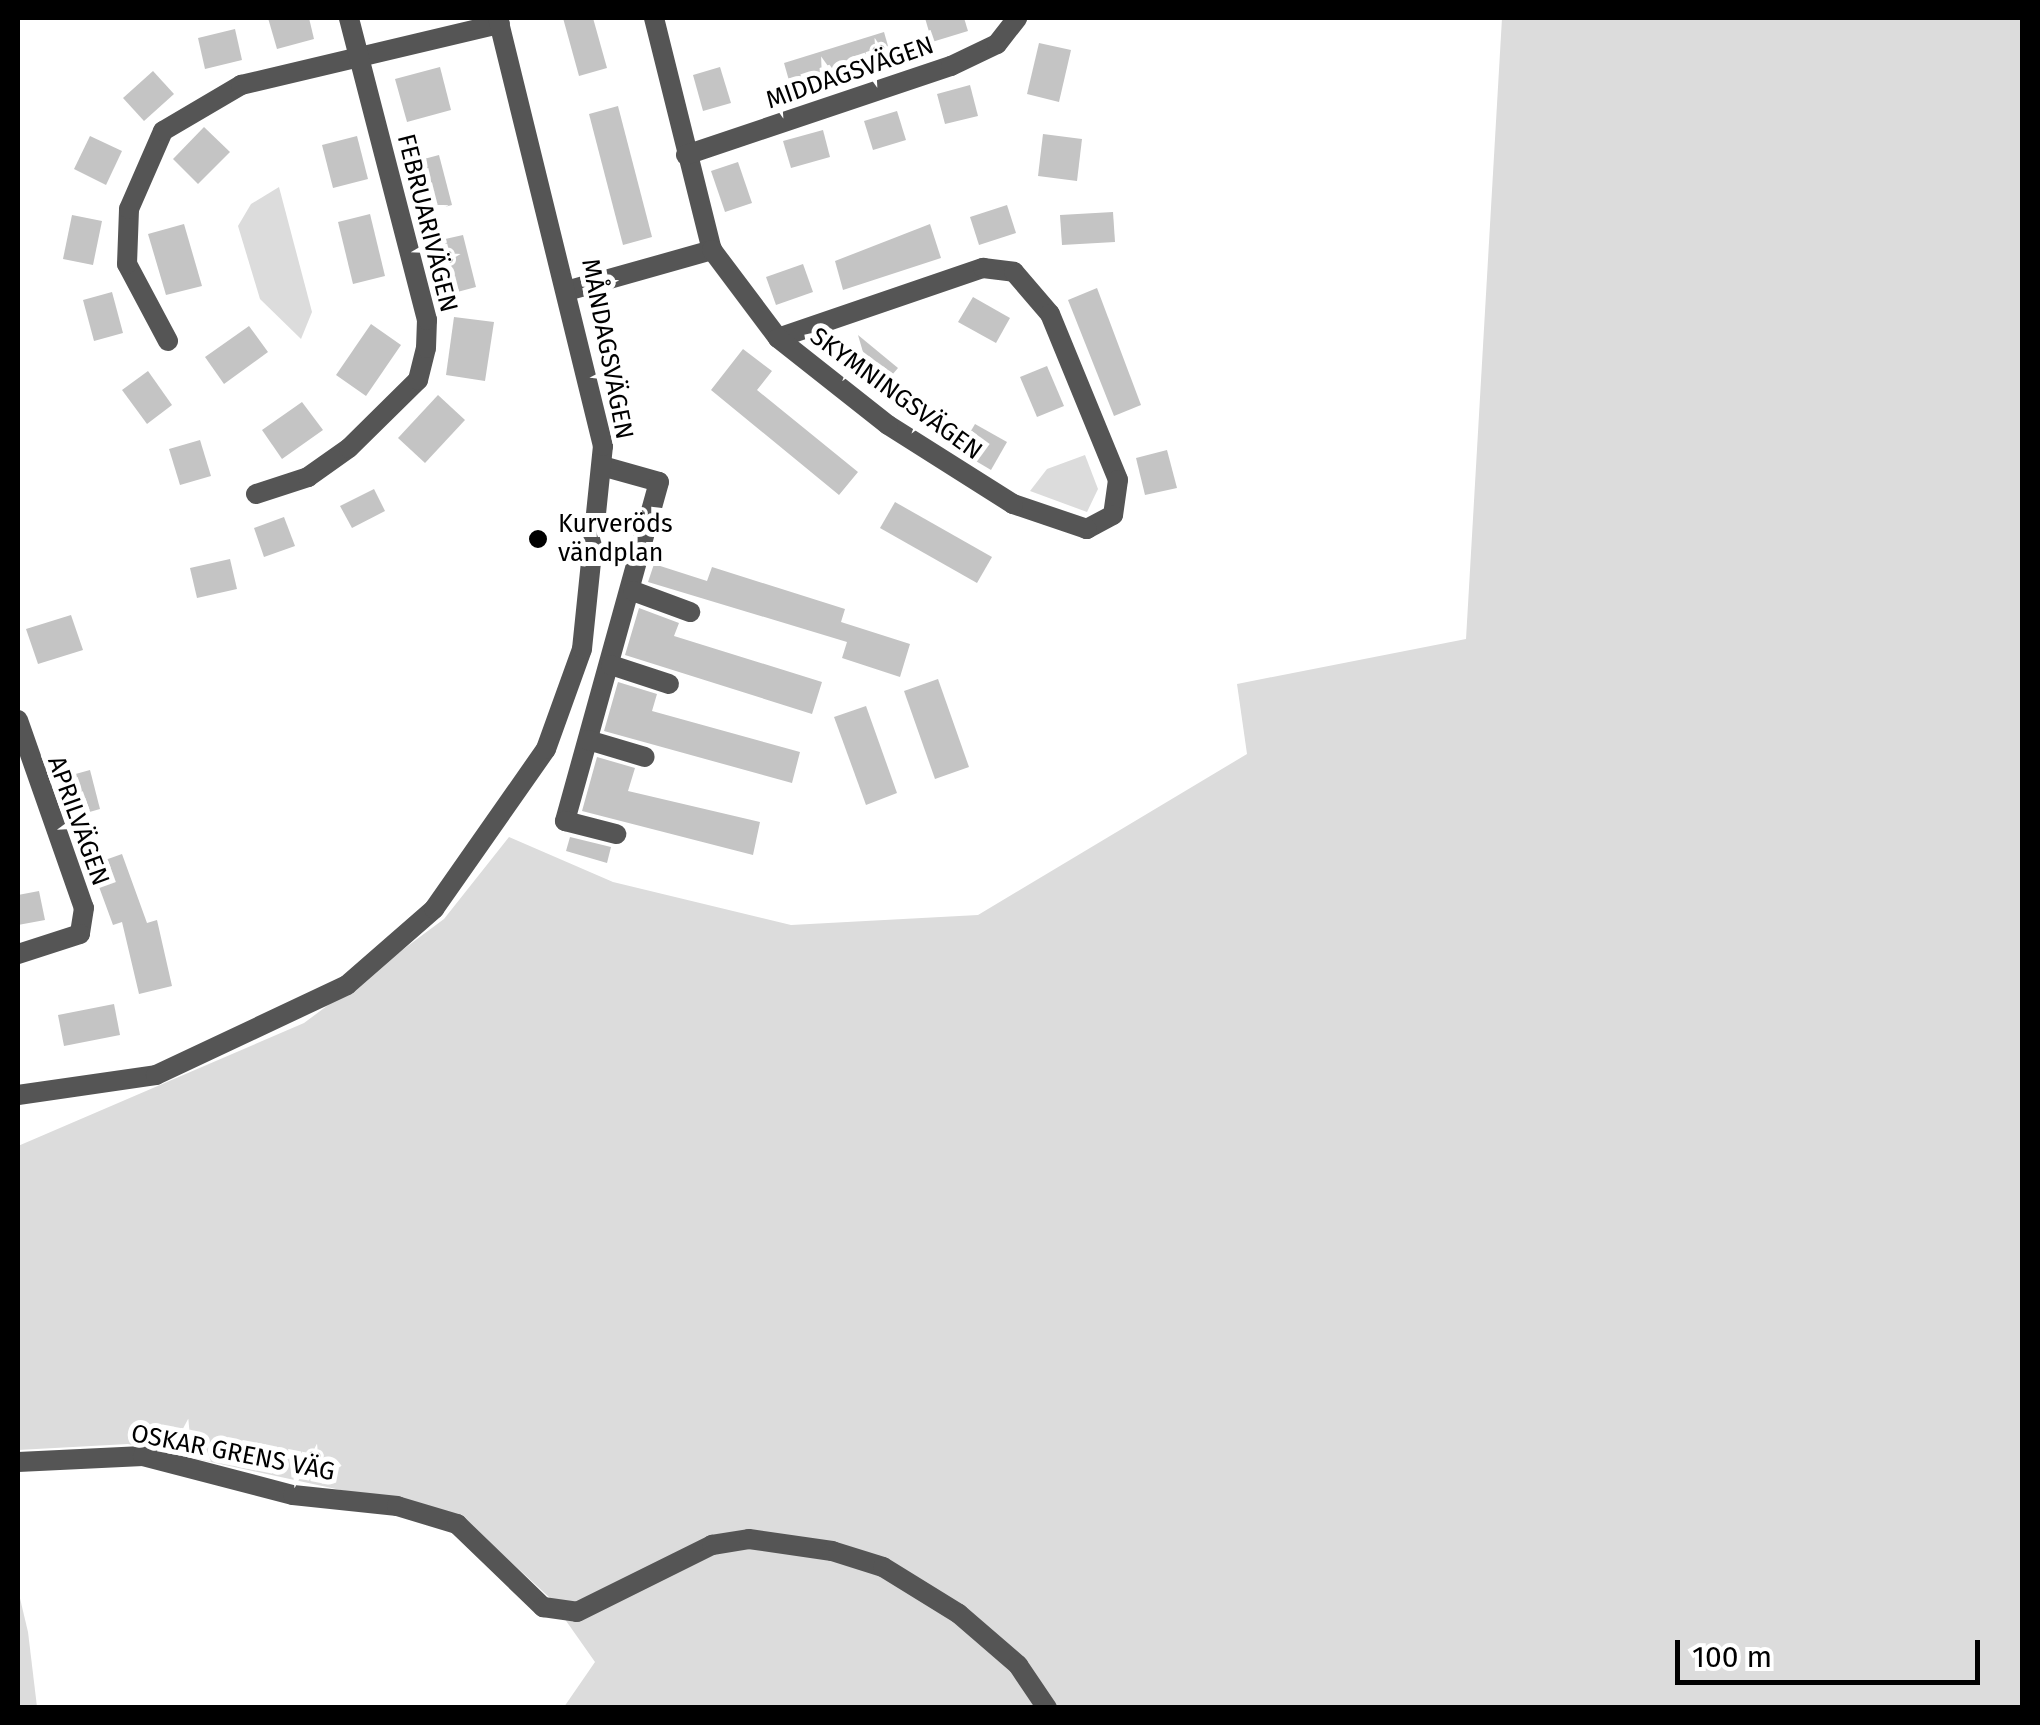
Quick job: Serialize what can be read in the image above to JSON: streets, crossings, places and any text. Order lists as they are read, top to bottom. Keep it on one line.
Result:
{"streets":{"street":["MIDDAGSVÄGEN","FEBRUARIVÄGEN","MÅNDAGSVÄGEN","SKYMNINGSVÄGEN","APRILVÄGEN","OSKAR GRENS VÄG"]},"places":["Kurveröds vändplan"],"scale_bar":"100 m"}
